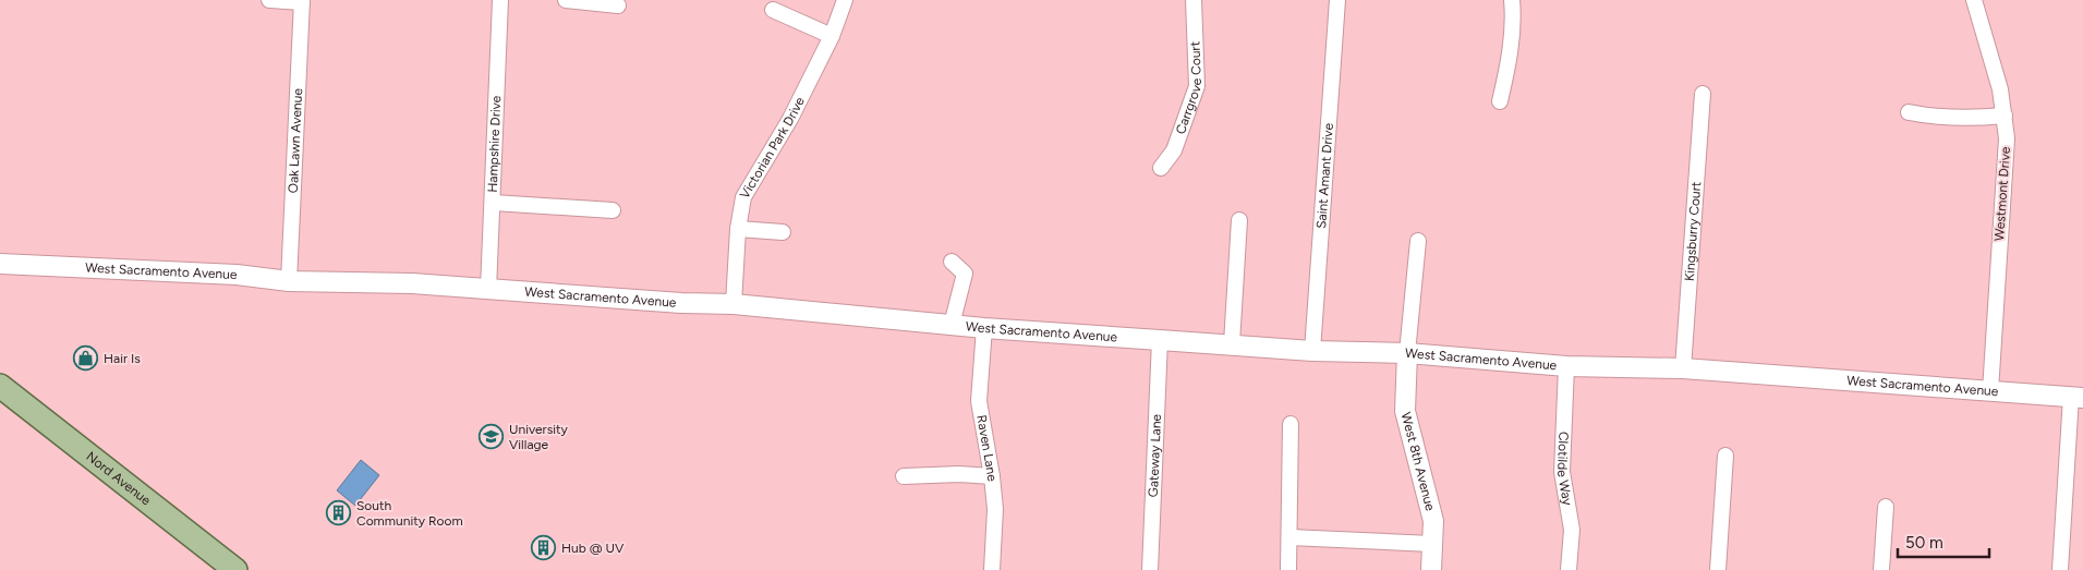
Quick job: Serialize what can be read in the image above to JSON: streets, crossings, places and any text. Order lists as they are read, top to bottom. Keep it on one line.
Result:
{"streets":{"main road":["Nord Avenue"],"street":["Carrgrove Court","Oak Lawn Avenue","Hampshire Drive","Victorian Park Drive","Saint Amant Drive","Westmont Drive","Kingsburry Court","West Sacramento Avenue","Raven Lane","Gateway Lane","West 8th Avenue","Clotilde Way"]},"crossings":[["Oak Lawn Avenue","West Sacramento Avenue"],["Hampshire Drive","West Sacramento Avenue"],["Victorian Park Drive","West Sacramento Avenue"],["Saint Amant Drive","West Sacramento Avenue"],["Westmont Drive","West Sacramento Avenue"],["Kingsburry Court","West Sacramento Avenue"],["West Sacramento Avenue","Raven Lane"],["West Sacramento Avenue","Gateway Lane"],["West Sacramento Avenue","West 8th Avenue"],["West Sacramento Avenue","Clotilde Way"]],"places":{"shop":["Hair Is"],"school or university":["University Village"],"building":["South Community Room","Hub @ UV"]},"scale_bar":"50 m"}
